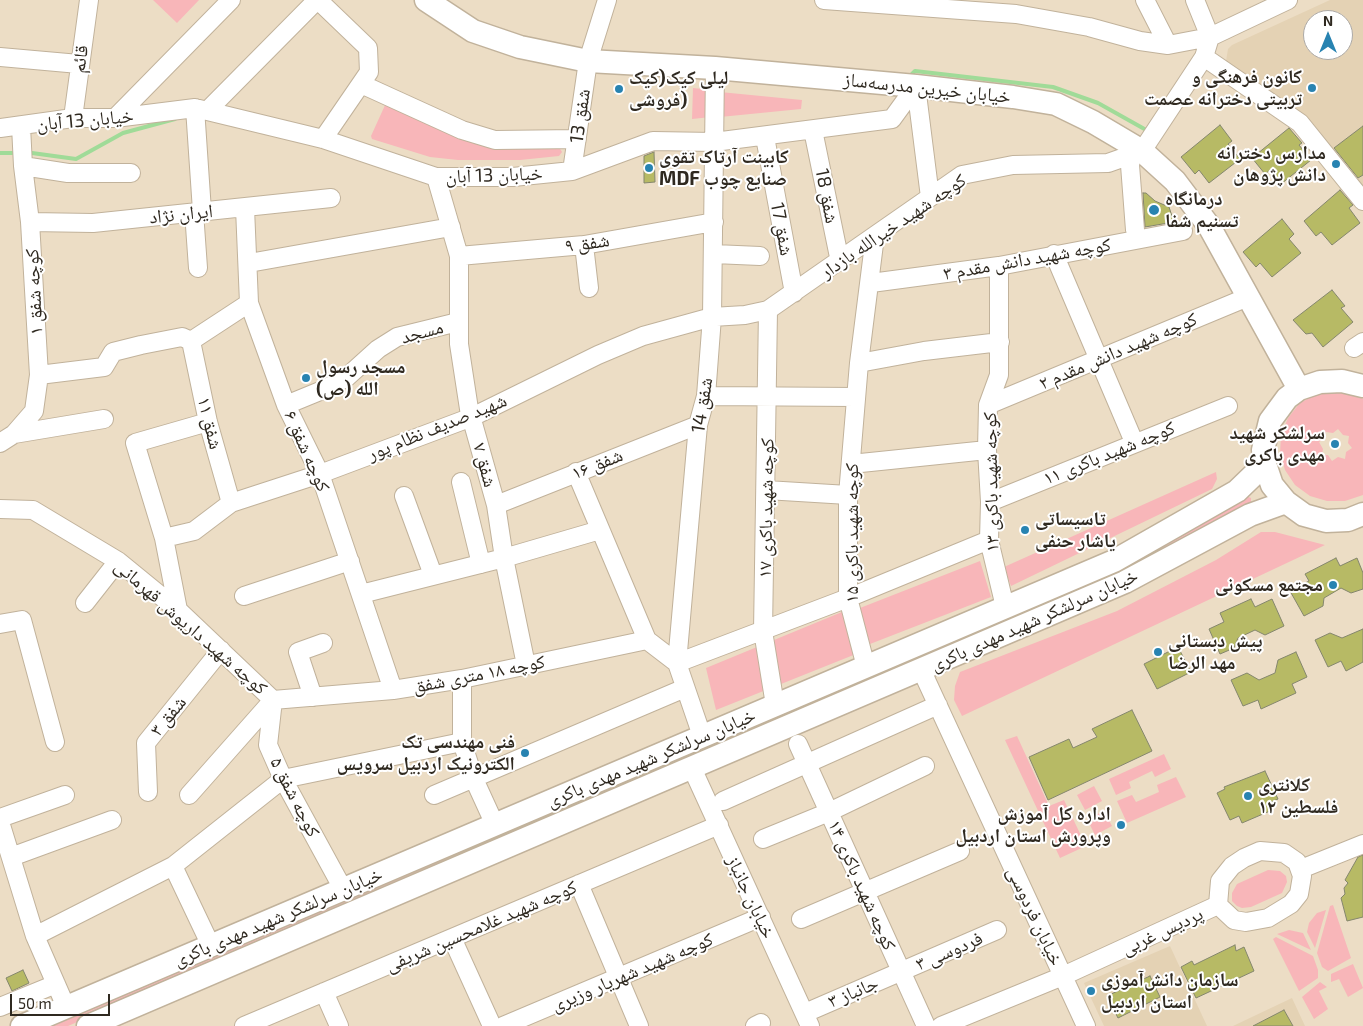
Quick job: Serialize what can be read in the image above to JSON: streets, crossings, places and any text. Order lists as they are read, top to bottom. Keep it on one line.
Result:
{"streets":{"main road":["خیابان خیرین مدرسه‌ساز","خیابان سرلشکر شهید مهدی باکری"],"street":["قائم","شفق 13","خیابان 13 آبان","شفق 18","ایران نژاد","کوچه شهید خیرالله بازدار","شفق 17","شفق ۹","کوچه شهید دانش مقدم ۳","کوچه شفق ۱","مسجد","کوچه شهید دانش مقدم ۲","شفق 14","شفق ۱۱","شهید صدیف نظام پور","کوچه شفق ۶","کوچه شهید باکری ۱۱","شفق ۱۶","شفق ۷","کوچه شهید باکری ۱۳","کوچه شهید باکری ۱۷","کوچه شهید باکری ۱۵","کوچه شهید داریوش قهرمانی","کوچه ۱۸ متری شفق","شفق ۳","کوچه شفق ۵","کوچه شهید باکری ۱۴","خیابان جانباز","خیابان فردوسی","کوچه شهید غلامحسین شریفی","پردیس غربی","فردوسی ۳","کوچه شهید شهریار وزیری","جانباز ۳"]},"crossings":[["قائم","خیابان 13 آبان"],["خیابان خیرین مدرسه‌ساز","شفق 13"],["خیابان خیرین مدرسه‌ساز","خیابان 13 آبان"],["خیابان خیرین مدرسه‌ساز","کوچه شهید خیرالله بازدار"],["خیابان خیرین مدرسه‌ساز","کوچه شهید دانش مقدم ۲"],["خیابان خیرین مدرسه‌ساز","شفق 14"],["شفق 13","خیابان 13 آبان"],["خیابان 13 آبان","شفق 18"],["خیابان 13 آبان","شفق 17"],["خیابان 13 آبان","کوچه شفق ۱"],["خیابان 13 آبان","شفق 14"],["خیابان 13 آبان","شفق ۷"],["شفق 18","کوچه شهید خیرالله بازدار"],["ایران نژاد","کوچه شفق ۱"],["ایران نژاد","کوچه شفق ۶"],["کوچه شهید خیرالله بازدار","شفق 17"],["کوچه شهید خیرالله بازدار","شفق 14"],["کوچه شهید خیرالله بازدار","شهید صدیف نظام پور"],["کوچه شهید خیرالله بازدار","کوچه شهید باکری ۱۷"],["کوچه شهید خیرالله بازدار","کوچه شهید باکری ۱۵"],["شفق ۹","شفق 14"],["شفق ۹","شفق ۷"],["کوچه شهید دانش مقدم ۳","کوچه شهید باکری ۱۳"],["کوچه شهید دانش مقدم ۳","کوچه شهید باکری ۱۵"],["مسجد","کوچه شفق ۶"],["مسجد","شفق ۷"],["کوچه شهید دانش مقدم ۲","کوچه شهید باکری ۱۳"],["شفق 14","شهید صدیف نظام پور"],["شفق 14","شفق ۱۶"],["شفق 14","خیابان سرلشکر شهید مهدی باکری"],["شفق ۱۱","شهید صدیف نظام پور"],["شهید صدیف نظام پور","کوچه شفق ۶"],["شهید صدیف نظام پور","شفق ۷"],["کوچه شفق ۶","کوچه ۱۸ متری شفق"],["کوچه شهید باکری ۱۱","کوچه شهید باکری ۱۳"],["شفق ۱۶","شفق ۷"],["شفق ۷","کوچه ۱۸ متری شفق"],["کوچه شهید باکری ۱۳","خیابان سرلشکر شهید مهدی باکری"],["کوچه شهید باکری ۱۷","خیابان سرلشکر شهید مهدی باکری"],["کوچه شهید باکری ۱۵","خیابان سرلشکر شهید مهدی باکری"],["خیابان سرلشکر شهید مهدی باکری","کوچه شفق ۵"],["خیابان سرلشکر شهید مهدی باکری","خیابان جانباز"],["خیابان سرلشکر شهید مهدی باکری","خیابان فردوسی"],["کوچه شهید داریوش قهرمانی","کوچه ۱۸ متری شفق"],["کوچه شهید داریوش قهرمانی","شفق ۳"],["کوچه شهید داریوش قهرمانی","کوچه شفق ۵"],["کوچه ۱۸ متری شفق","کوچه شفق ۵"],["کوچه شهید باکری ۱۴","فردوسی ۳"],["کوچه شهید باکری ۱۴","جانباز ۳"],["خیابان جانباز","کوچه شهید غلامحسین شریفی"],["خیابان جانباز","کوچه شهید شهریار وزیری"],["خیابان جانباز","جانباز ۳"],["خیابان فردوسی","پردیس غربی"],["فردوسی ۳","جانباز ۳"]],"places":["کانون فرهنگی و تربیتی دخترانه عصمت","لیلی کیک(کیک فروشی)","مدارس دخترانه دانش پژوهان","کابینت آرتاک تقوی MDF صنایع چوب","درمانگاه تسنیم شفا","مسجد رسول الله (ص)","سرلشکر شهید مهدی باکری","تاسیساتی یاشار حنفی","مجتمع مسکونی","پیش دبستانی مهد الرضا","فنی مهندسی تک الکترونیک اردبیل سرویس","کلانتری ۱۲ فلسطین","اداره کل آموزش وپرورش استان اردبیل","سازمان دانش‌آموزی استان اردبیل"],"scale_bar":"50 m","north":"top"}
